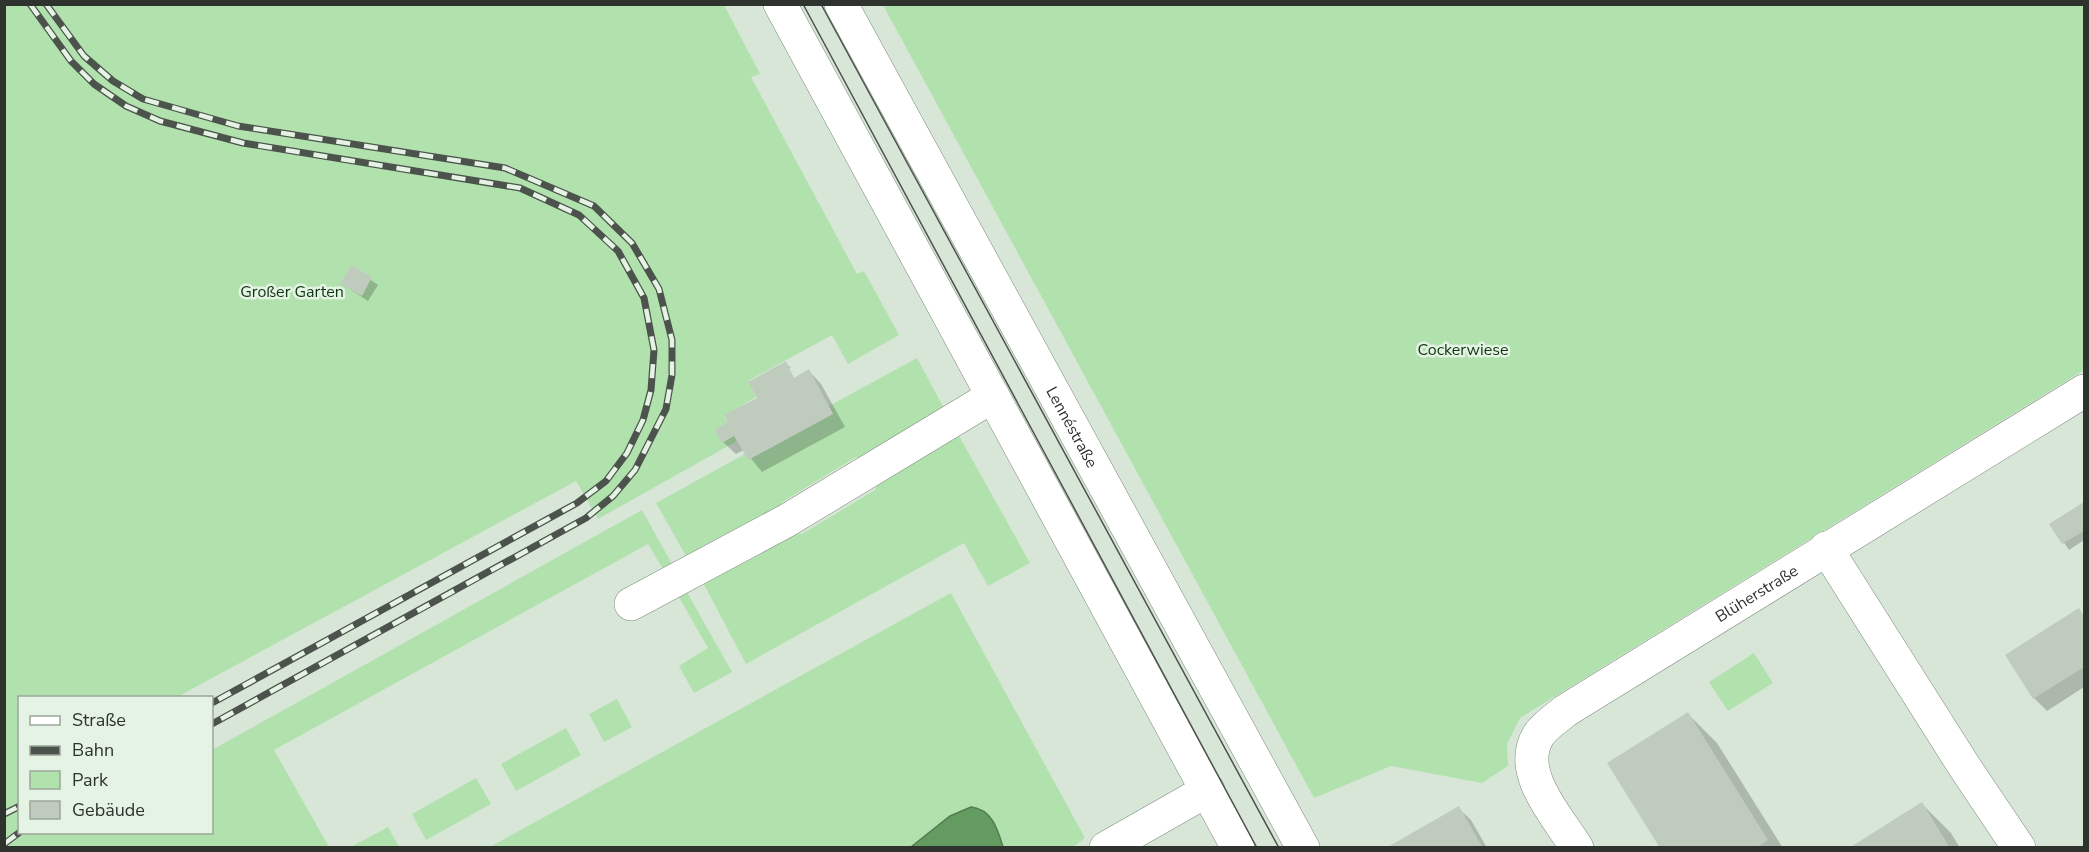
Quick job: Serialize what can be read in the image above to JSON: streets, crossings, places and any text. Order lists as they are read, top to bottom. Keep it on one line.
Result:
{"streets":{"main road":["Lennéstraße","Blüherstraße"]},"parks":["Großer Garten","Cockerwiese"],"legend":["Straße","Bahn","Park","Gebäude"]}
